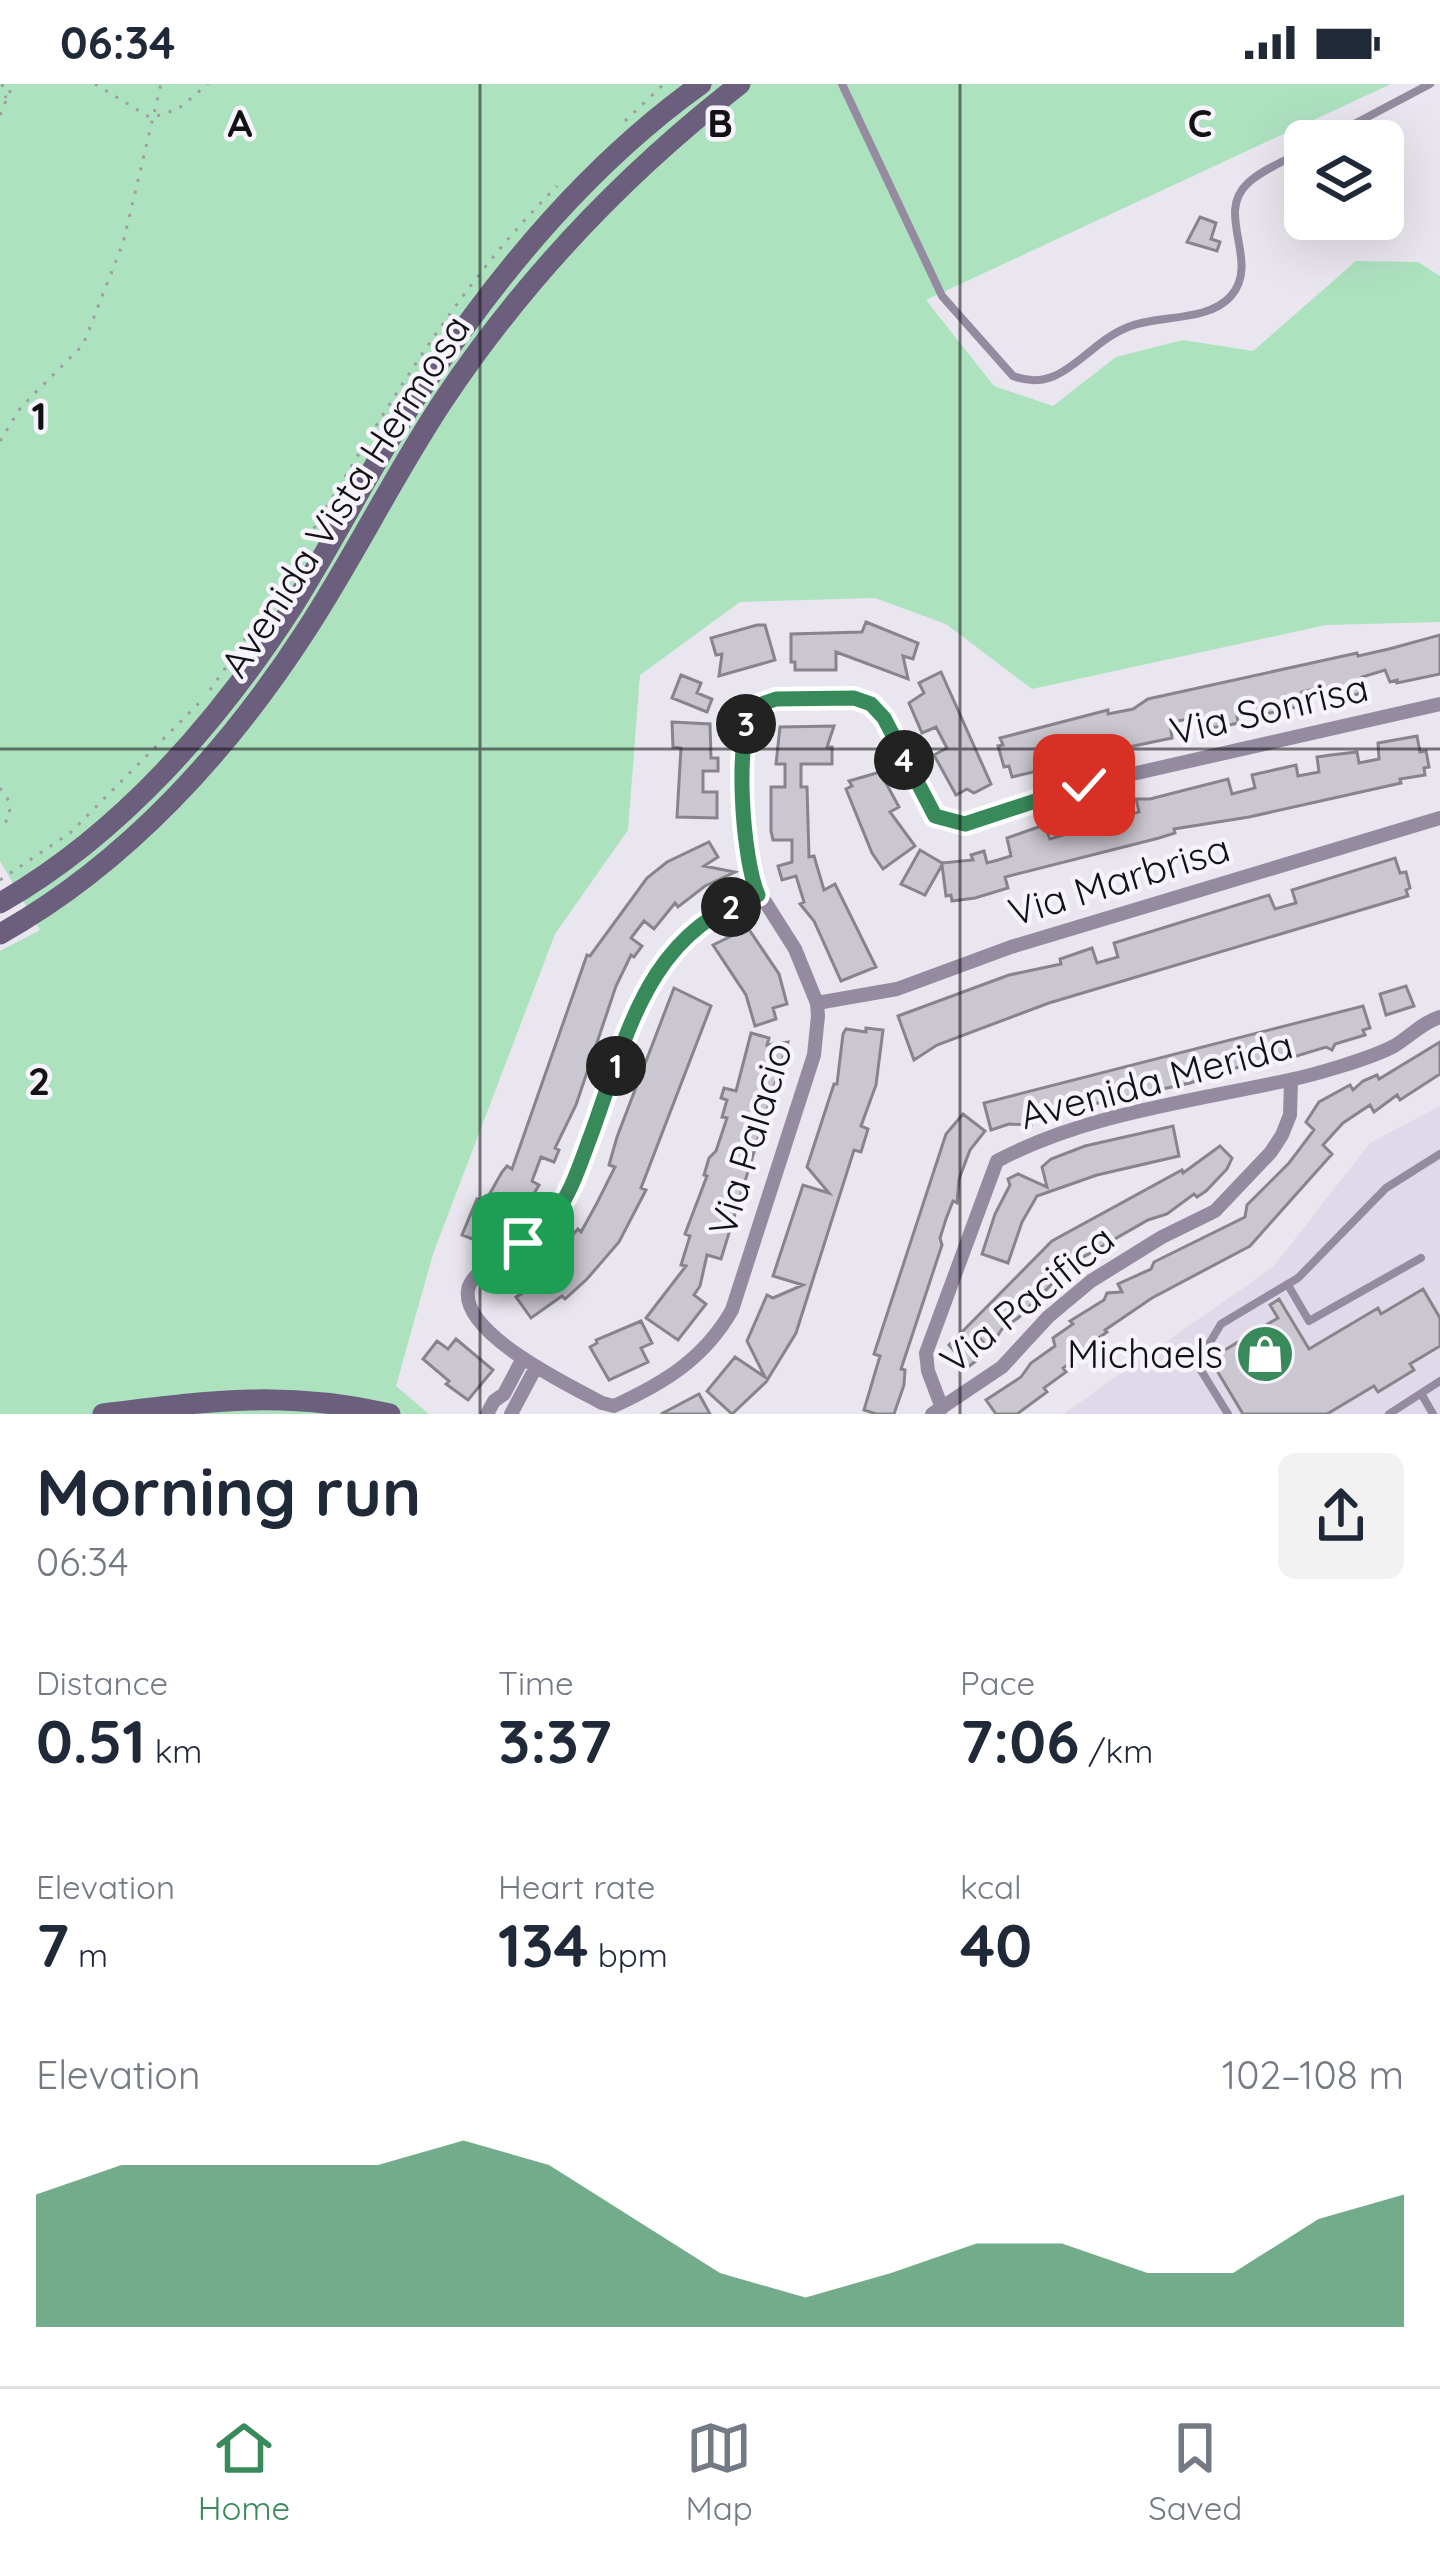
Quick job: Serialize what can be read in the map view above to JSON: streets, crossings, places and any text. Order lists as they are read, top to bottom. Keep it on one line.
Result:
{"streets":{"main road":["Avenida Vista Hermosa"],"street":["Via Sonrisa","Via Marbrisa","Avenida Merida","Via Palacio","Via Pacifica"]},"crossings":[["Via Sonrisa","Via Palacio"],["Via Marbrisa","Via Palacio"],["Avenida Merida","Via Pacifica"]],"places":{"shop":["Michaels"]},"page":{"status":"06:34","pins":["3","4","2","1"],"heading":["Morning run","06:34"],"stats":[["Distance","0.51 km"],["Time","3:37"],["Pace","7:06 /km"],["Elevation","7 m"],["Heart rate","134 bpm"],["kcal","40"]],"chart":["Elevation","102–108 m"],"tabs":["Home","Map","Saved"]},"grid":{"columns":["A","B","C"],"rows":["1","2"]}}
